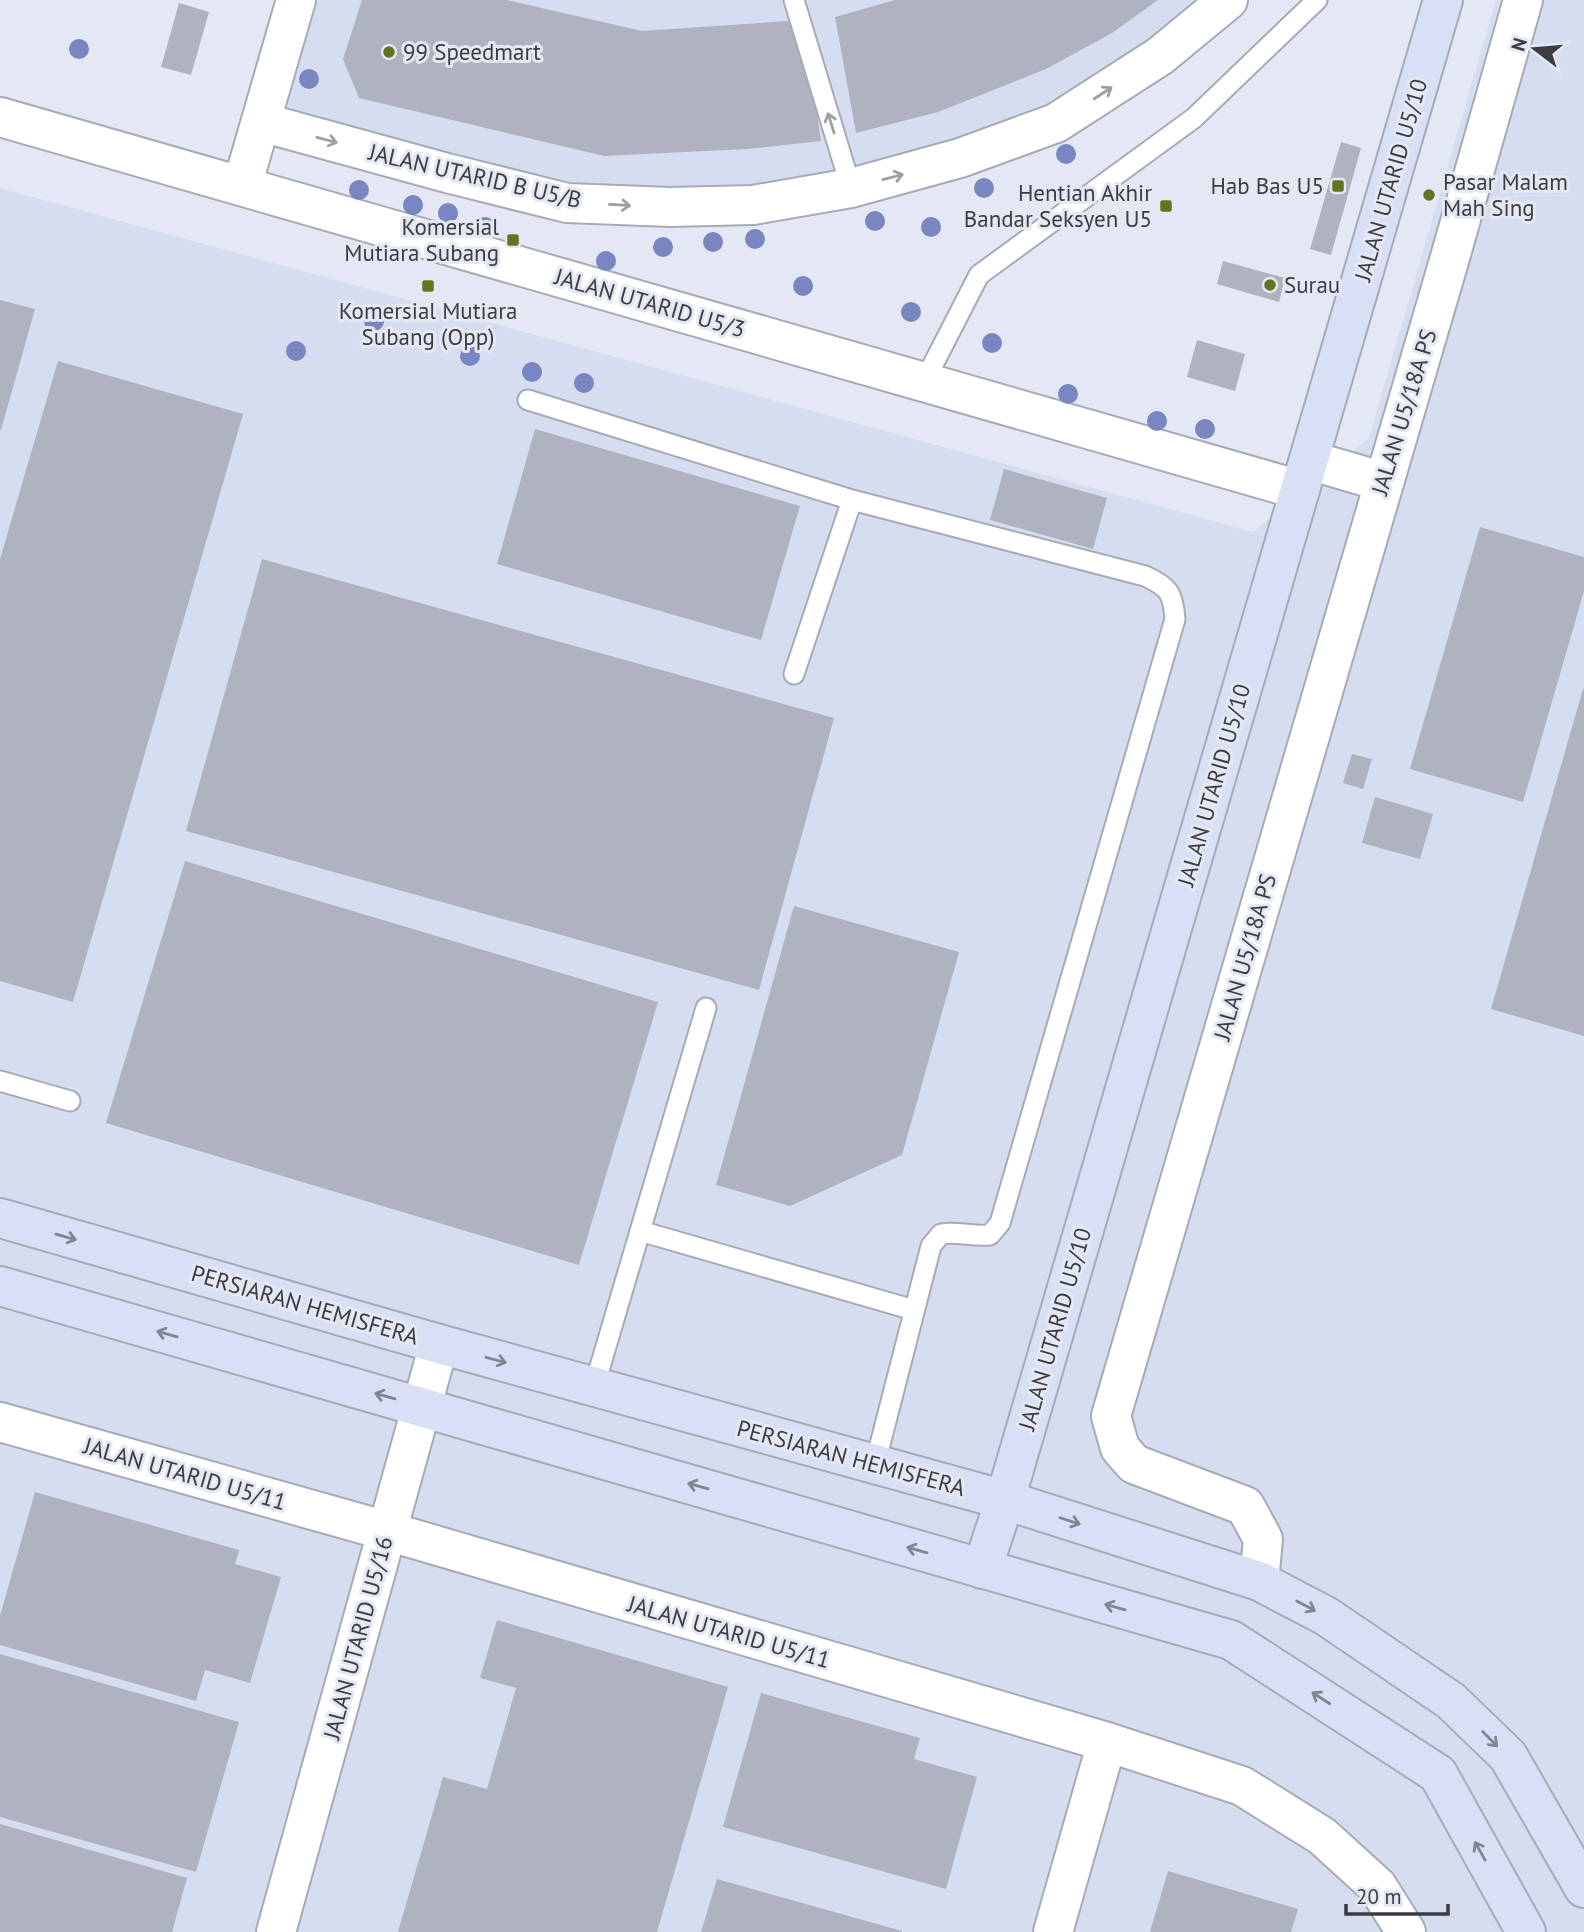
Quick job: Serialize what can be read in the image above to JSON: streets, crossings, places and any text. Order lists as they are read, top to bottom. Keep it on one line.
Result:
{"streets":{"street":["JALAN UTARID B U5/B","JALAN UTARID U5/10","JALAN UTARID U5/3","JALAN U5/18A PS","PERSIARAN HEMISFERA","JALAN UTARID U5/11","JALAN UTARID U5/16"]},"crossings":[["JALAN UTARID U5/10","JALAN UTARID U5/3"],["JALAN UTARID U5/10","PERSIARAN HEMISFERA"],["JALAN UTARID U5/3","JALAN U5/18A PS"],["JALAN U5/18A PS","PERSIARAN HEMISFERA"],["PERSIARAN HEMISFERA","JALAN UTARID U5/16"],["JALAN UTARID U5/11","JALAN UTARID U5/16"]],"one_way":["JALAN UTARID B U5/B"],"places":{"other":["99 Speedmart","Pasar Malam Mah Sing","Surau"],"transit":["Hab Bas U5","Hentian Akhir Bandar Seksyen U5","Komersial Mutiara Subang","Komersial Mutiara Subang (Opp)"]},"scale_bar":"20 m","north":"left"}
